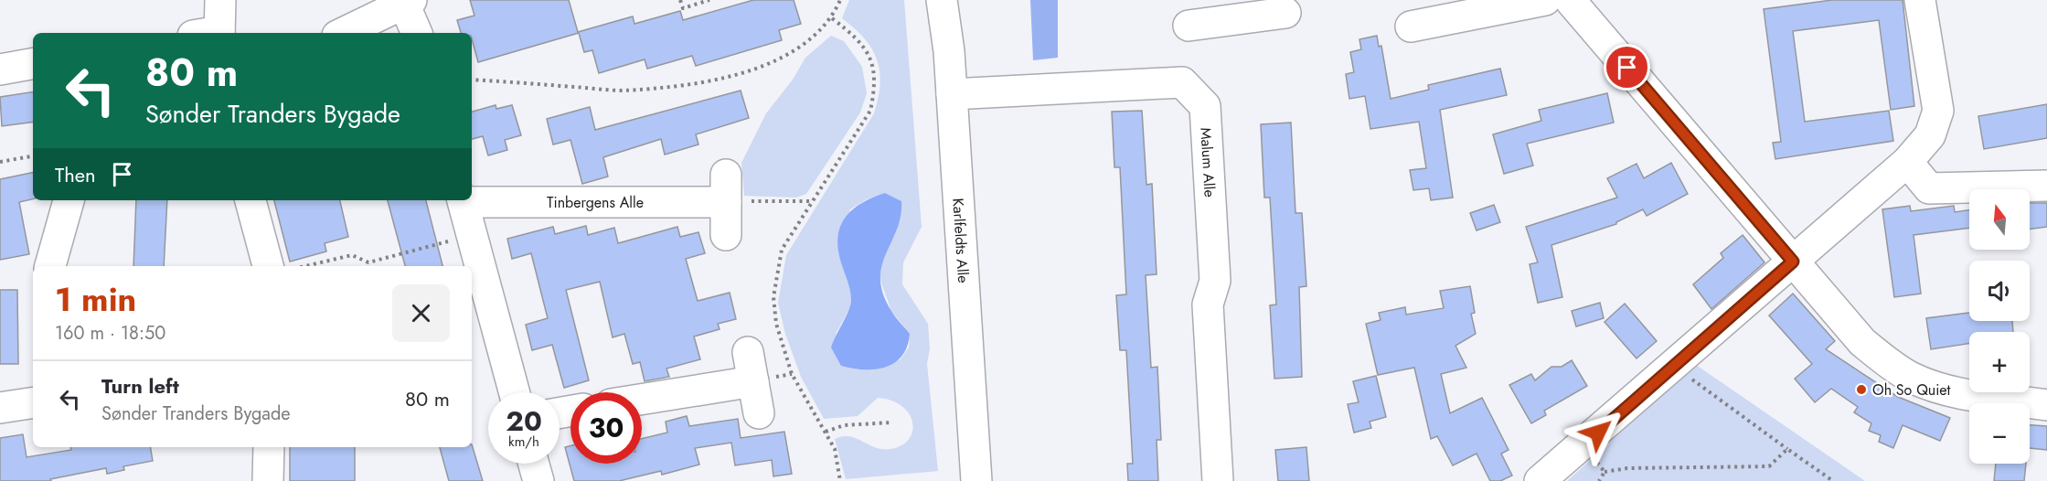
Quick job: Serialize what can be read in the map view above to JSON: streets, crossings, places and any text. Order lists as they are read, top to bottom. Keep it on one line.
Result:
{"streets":{"street":["Malum Alle","Tinbergens Alle","Karlfeldts Alle"]},"crossings":[["Malum Alle","Karlfeldts Alle"]],"places":["Oh So Quiet"],"north":"top","page":{"turn":["80 m","Sønder Tranders Bygade"],"then":"Then","map_buttons":["+","−"],"heading":["1 min","160 m · 18:50"],"list":[{"name":"Turn left","note":"Sønder Tranders Bygade","value":"80 m"}],"speed":"20 km/h","limit":"30"}}
